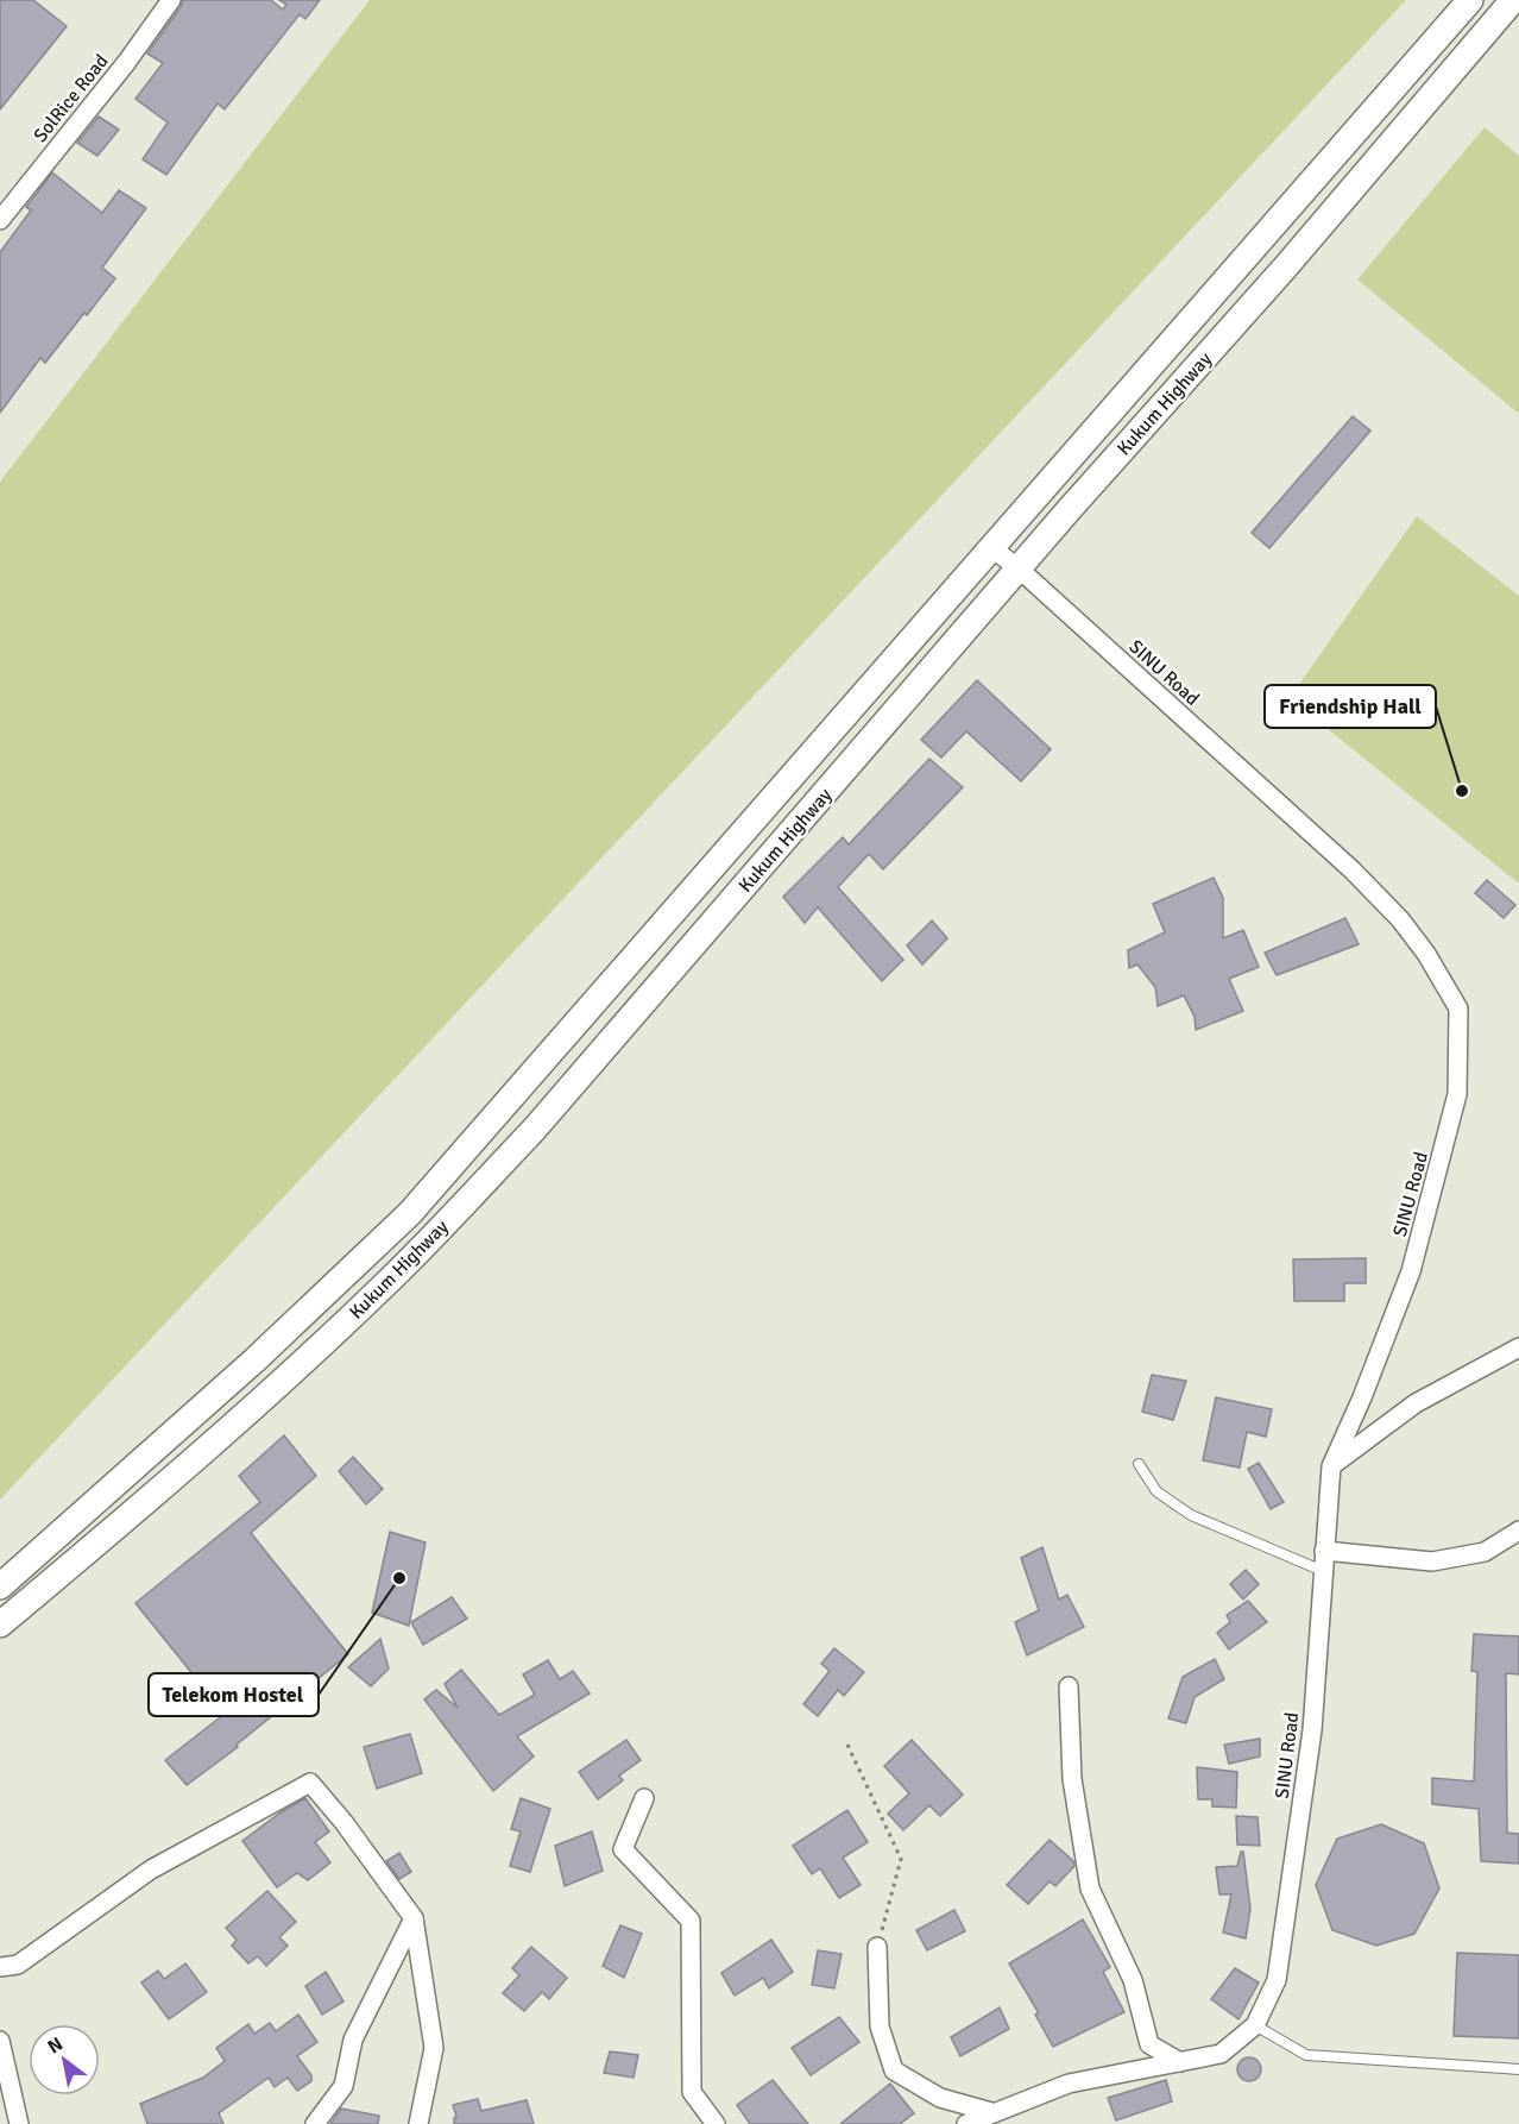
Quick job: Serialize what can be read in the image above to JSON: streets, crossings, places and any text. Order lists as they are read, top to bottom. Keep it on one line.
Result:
{"streets":{"main road":["Kukum Highway"],"street":["SolRice Road","SINU Road"]},"crossings":[["Kukum Highway","SINU Road"]],"places":["Friendship Hall","Telekom Hostel"],"north":"top left"}
